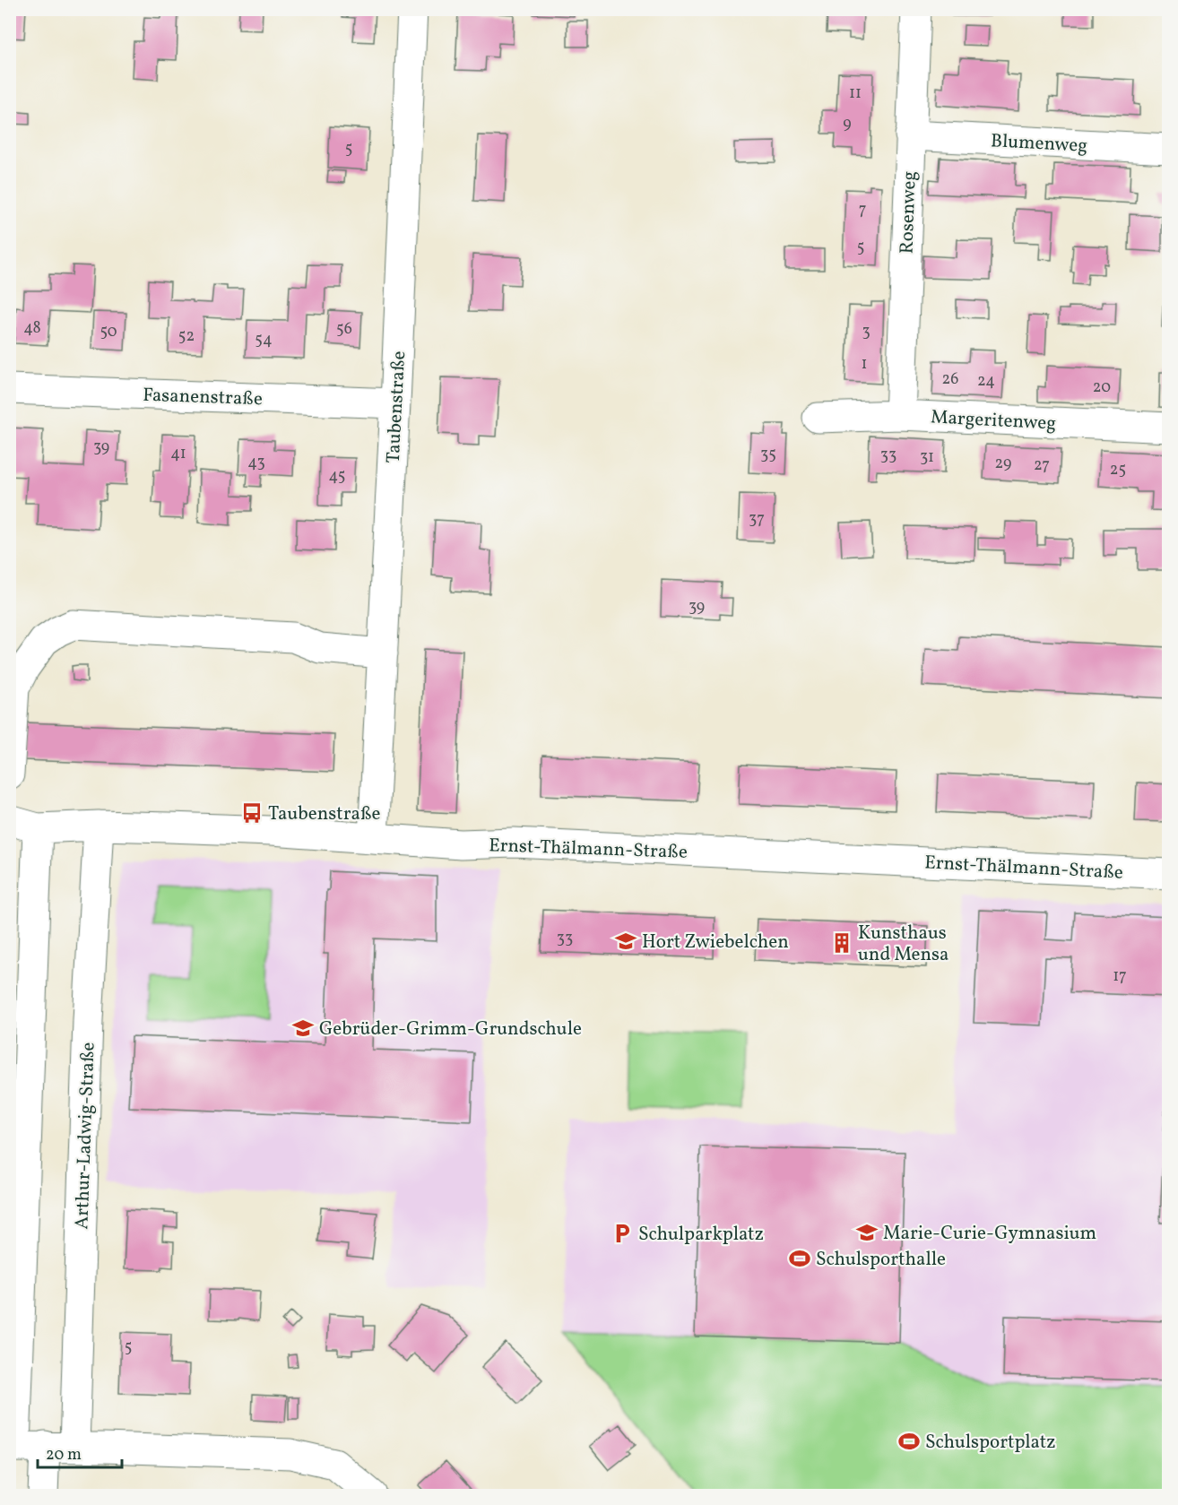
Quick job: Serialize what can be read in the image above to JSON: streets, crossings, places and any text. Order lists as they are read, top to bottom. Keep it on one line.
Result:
{"streets":{"street":["Blumenweg","Rosenweg","Fasanenstraße","Taubenstraße","Margeritenweg","Ernst-Thälmann-Straße","Arthur-Ladwig-Straße"]},"crossings":[["Blumenweg","Rosenweg"],["Rosenweg","Margeritenweg"],["Fasanenstraße","Taubenstraße"],["Taubenstraße","Ernst-Thälmann-Straße"],["Ernst-Thälmann-Straße","Arthur-Ladwig-Straße"]],"places":{"bus stop":["Taubenstraße"],"school or university":["Hort Zwiebelchen","Gebrüder-Grimm-Grundschule","Marie-Curie-Gymnasium"],"building":["Kunsthaus und Mensa"],"parking":["Schulparkplatz"],"sports":["Schulsporthalle","Schulsportplatz"]},"house_numbers":["11","9","5","7","5","48","56","50","3","52","54","1","26","24","20","39","41","35","33","31","43","29","27","25","45","37","39","33","17","5"],"scale_bar":"20 m"}
